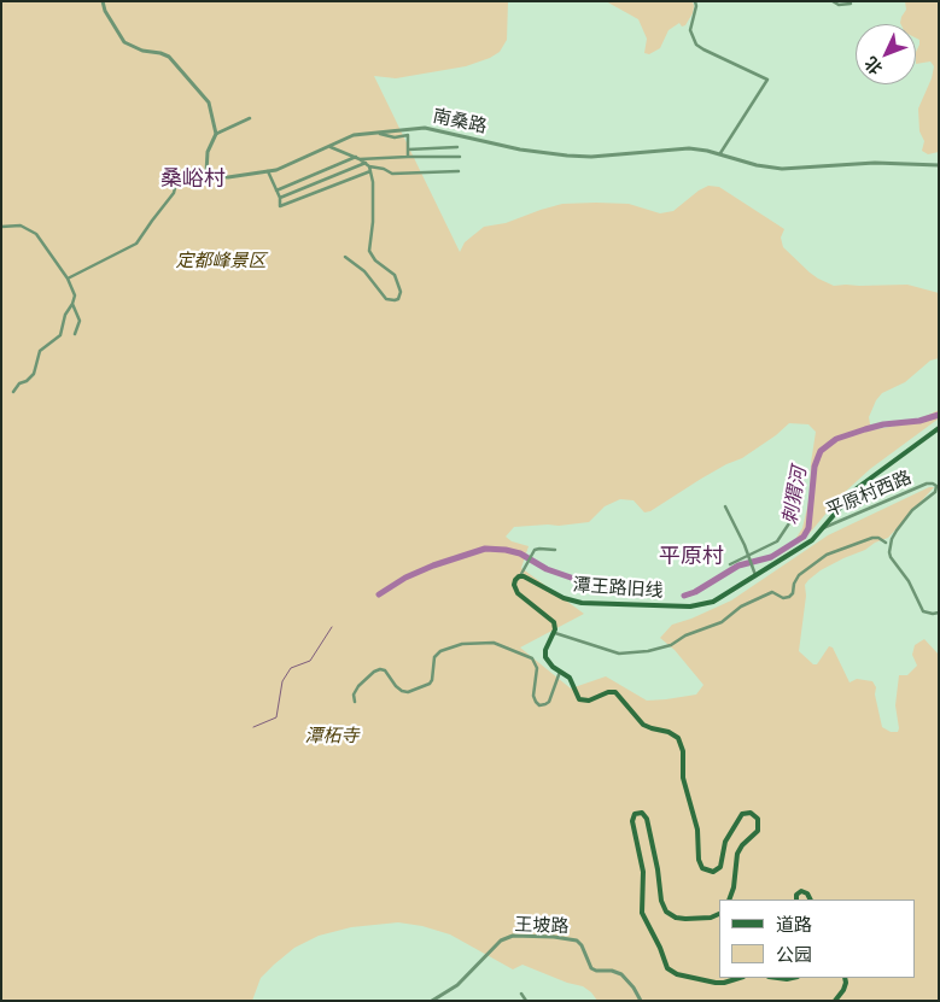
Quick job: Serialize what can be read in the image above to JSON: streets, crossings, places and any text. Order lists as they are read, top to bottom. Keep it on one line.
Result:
{"streets":{"main road":["潭王路旧线"],"street":["南桑路","平原村西路","王坡路"]},"crossings":[["平原村西路","潭王路旧线"]],"districts":["桑峪村","平原村"],"water":["刺猬河"],"parks":["定都峰景区","潭柘寺"],"legend":["道路","公园"],"north":"bottom left"}
